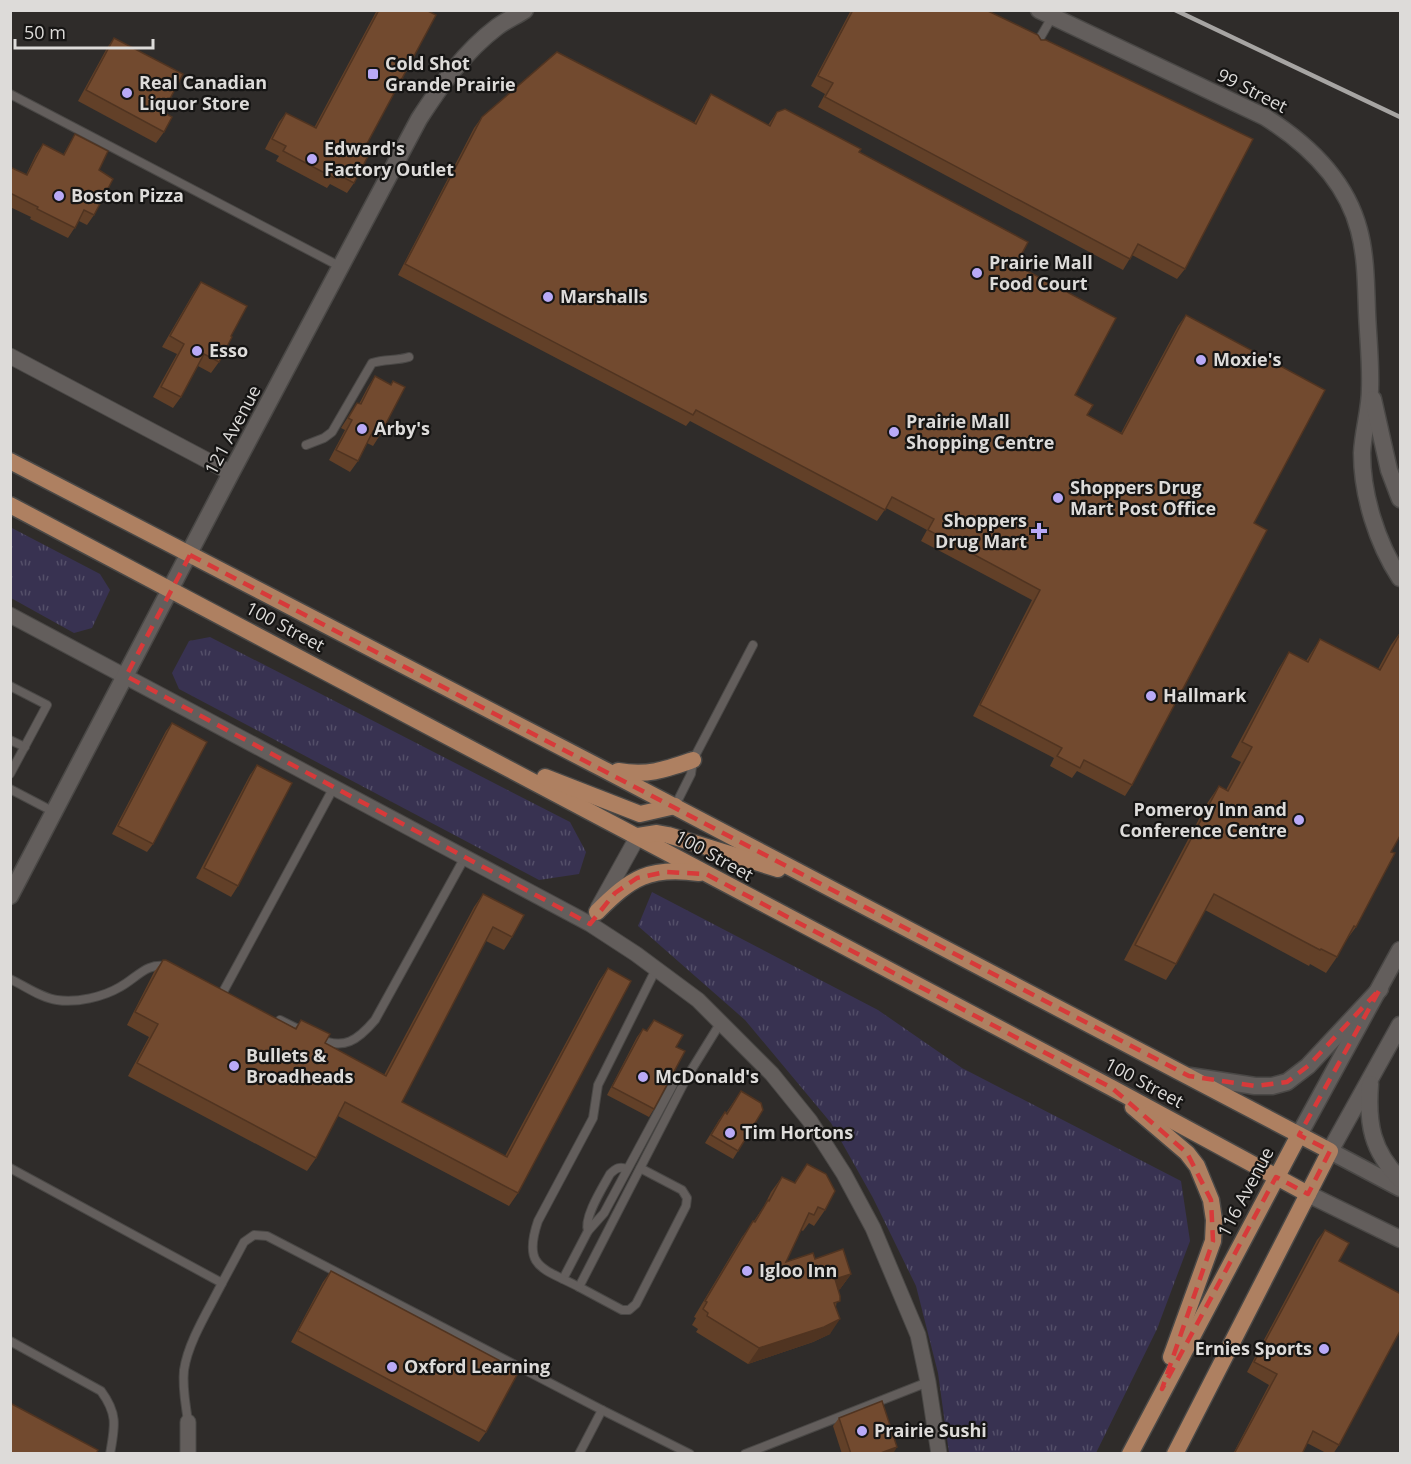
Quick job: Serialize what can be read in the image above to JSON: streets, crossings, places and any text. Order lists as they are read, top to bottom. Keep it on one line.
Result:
{"streets":{"main road":["100 Street","116 Avenue"],"street":["99 Street","121 Avenue"]},"crossings":[["121 Avenue","100 Street"],["100 Street","116 Avenue"]],"places":{"transit":["Cold Shot Grande Prairie"],"other":["Real Canadian Liquor Store","Edward's Factory Outlet","Boston Pizza","Prairie Mall Food Court","Marshalls","Esso","Moxie's","Arby's","Prairie Mall Shopping Centre","Shoppers Drug Mart Post Office","Hallmark","Pomeroy Inn and Conference Centre","Bullets & Broadheads","McDonald's","Tim Hortons","Igloo Inn","Ernies Sports","Oxford Learning","Prairie Sushi"],"health":["Shoppers Drug Mart"]},"scale_bar":"50 m"}
